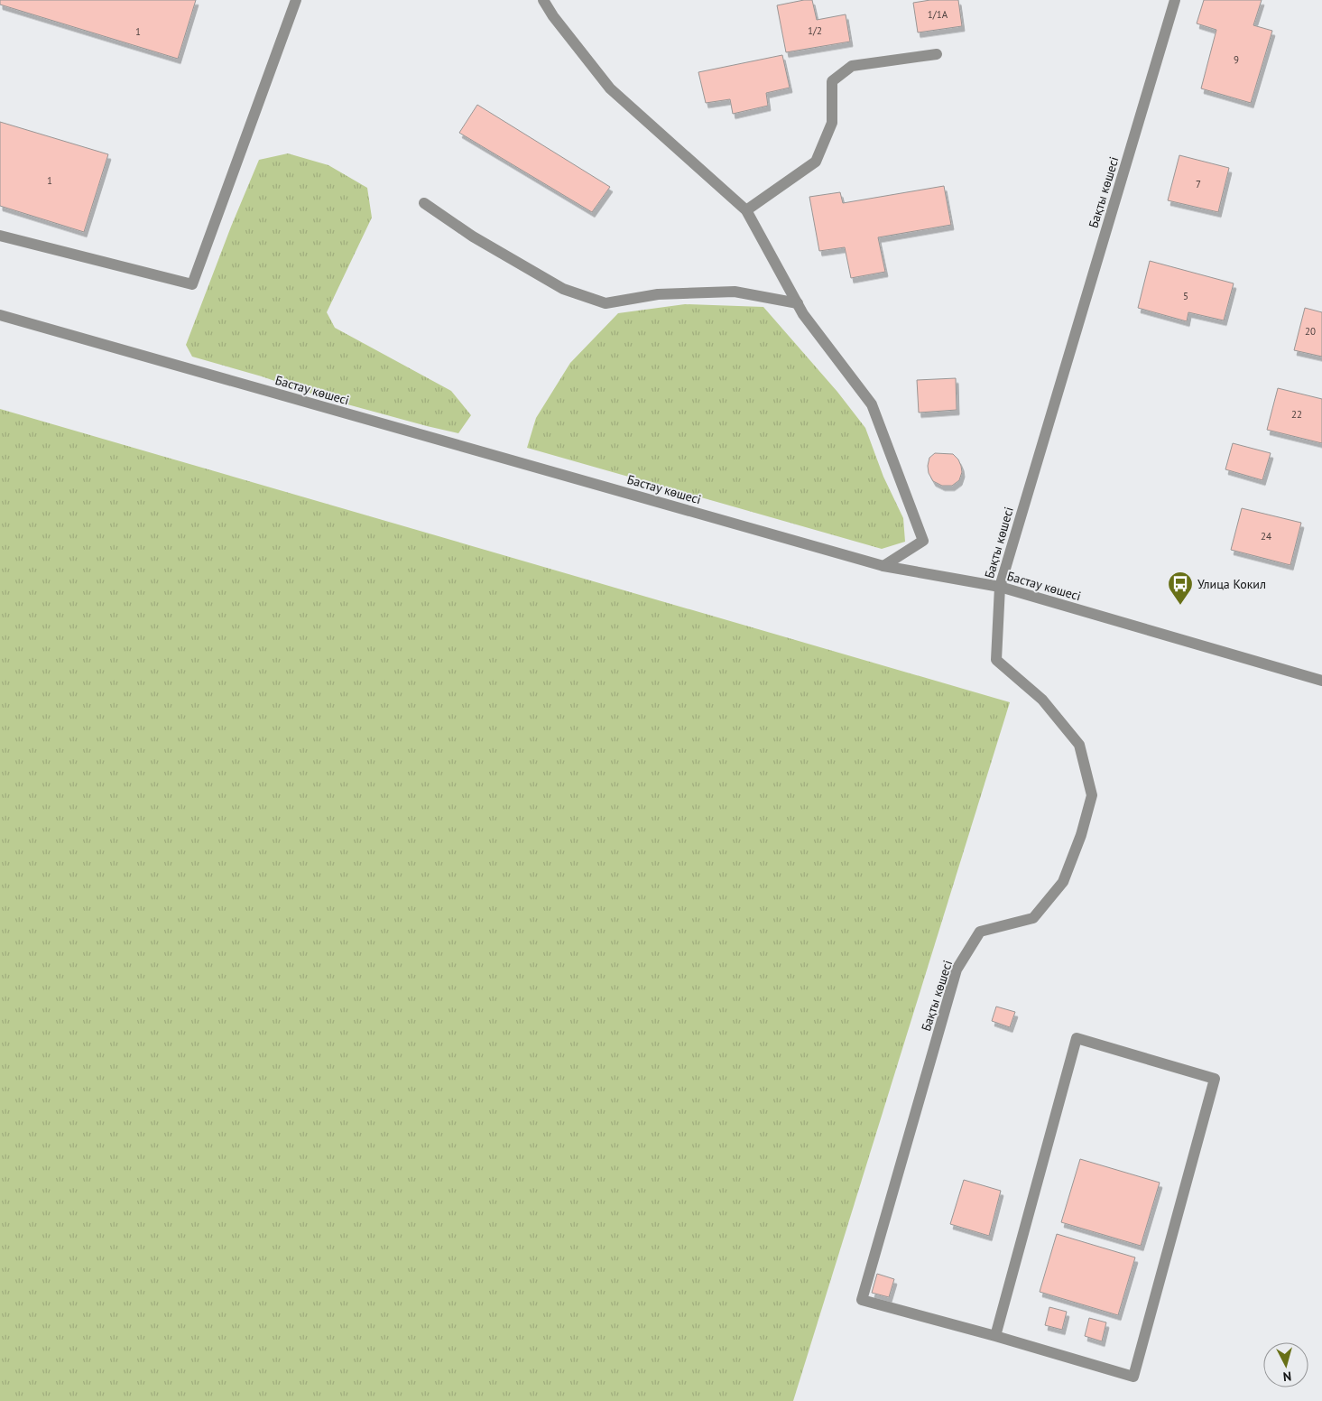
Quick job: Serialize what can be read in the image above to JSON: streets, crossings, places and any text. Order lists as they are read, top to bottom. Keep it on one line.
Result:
{"streets":{"street":["Бақты көшесі","Бастау көшесі"]},"crossings":[["Бақты көшесі","Бастау көшесі"]],"places":{"bus stop":["Улица Кокил"]},"house_numbers":["1/1А","1/2","1","9","1","7","5","20","22","24"],"north":"bottom"}
